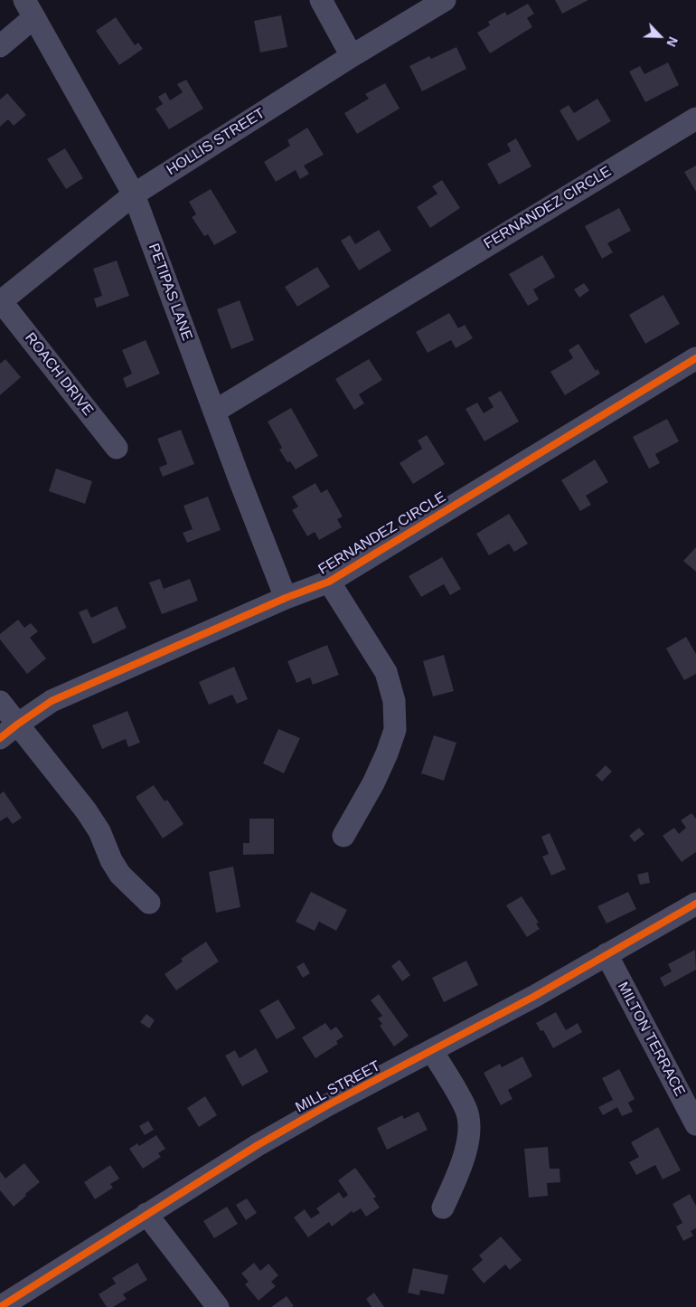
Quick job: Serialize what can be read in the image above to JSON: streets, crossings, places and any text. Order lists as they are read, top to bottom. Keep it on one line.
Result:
{"streets":{"street":["HOLLIS STREET","FERNANDEZ CIRCLE","PETIPAS LANE","ROACH DRIVE","MILTON TERRACE","MILL STREET"]},"crossings":[["HOLLIS STREET","PETIPAS LANE"],["HOLLIS STREET","ROACH DRIVE"],["FERNANDEZ CIRCLE","PETIPAS LANE"],["MILTON TERRACE","MILL STREET"]],"north":"bottom right"}
